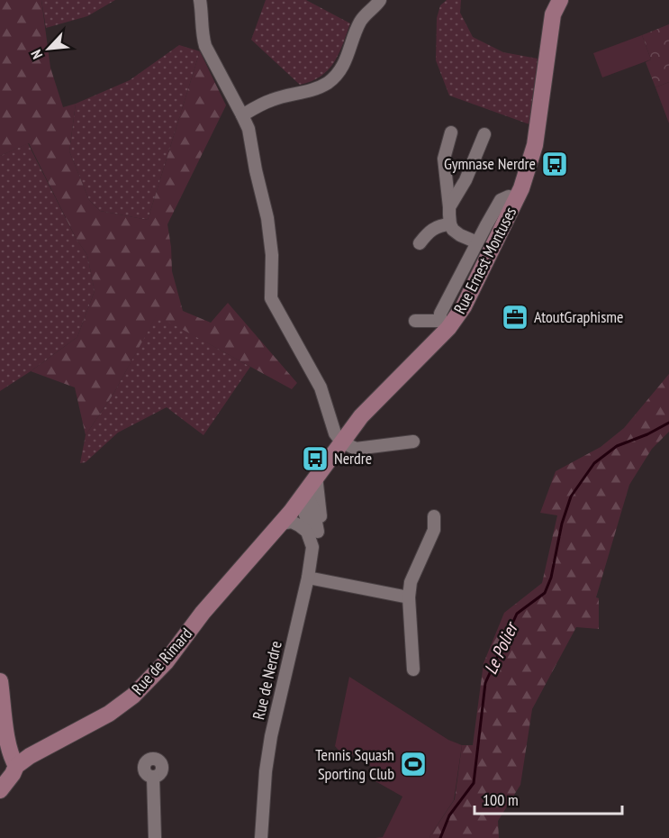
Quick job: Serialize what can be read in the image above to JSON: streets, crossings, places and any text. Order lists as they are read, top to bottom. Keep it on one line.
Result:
{"streets":{"street":["Rue Ernest Montuses","Rue de Rimard","Rue de Nerdre"]},"crossings":[["Rue Ernest Montuses","Rue de Rimard"],["Rue Ernest Montuses","Rue de Nerdre"],["Rue de Rimard","Rue de Nerdre"]],"water":["Le Polier"],"places":{"bus stop":["Gymnase Nerdre","Nerdre"],"office":["AtoutGraphisme"],"sports":["Tennis Squash Sporting Club"]},"scale_bar":"100 m","north":"bottom left"}
